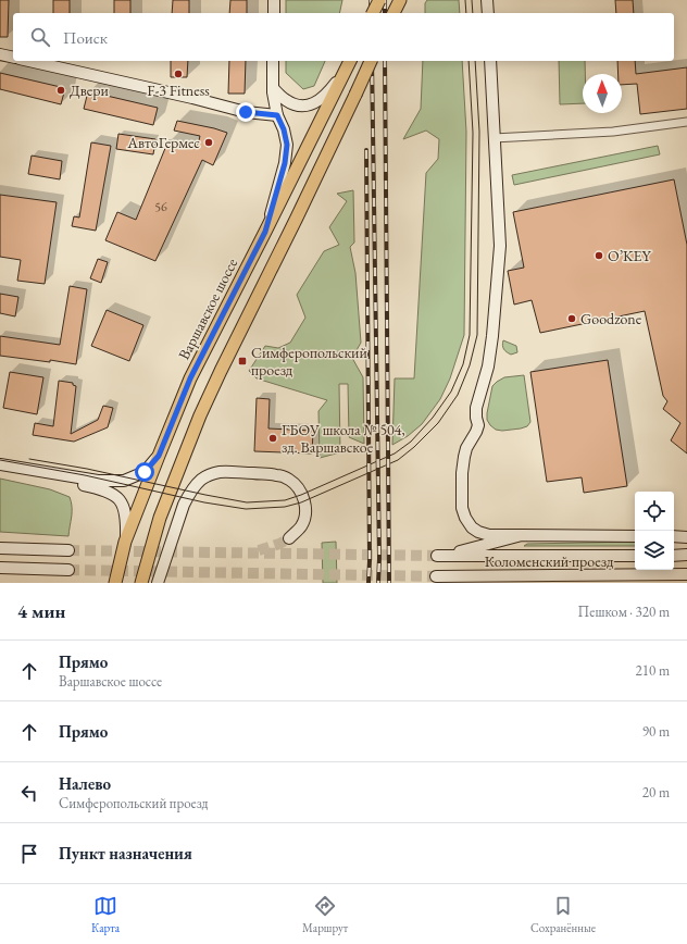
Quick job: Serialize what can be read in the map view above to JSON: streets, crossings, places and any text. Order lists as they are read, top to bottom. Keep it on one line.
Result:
{"streets":{"main road":["Варшавское шоссе","Коломенский проезд"]},"places":{"other":["F-3 Fitness","Двери","АвтоГермес","O’KEY","Goodzone","ГБОУ школа № 504, зд. Варшавское"],"transit":["Симферопольский проезд"]},"house_numbers":["56"],"north":"top","page":{"search":"Поиск","heading":["4 мин","Пешком · 320 m"],"list":[["Прямо","Варшавское шоссе","210 m"],["Прямо","90 m"],["Налево","Симферопольский проезд","20 m"],"Пункт назначения"],"nav":["Карта","Маршрут","Сохранённые"]}}
